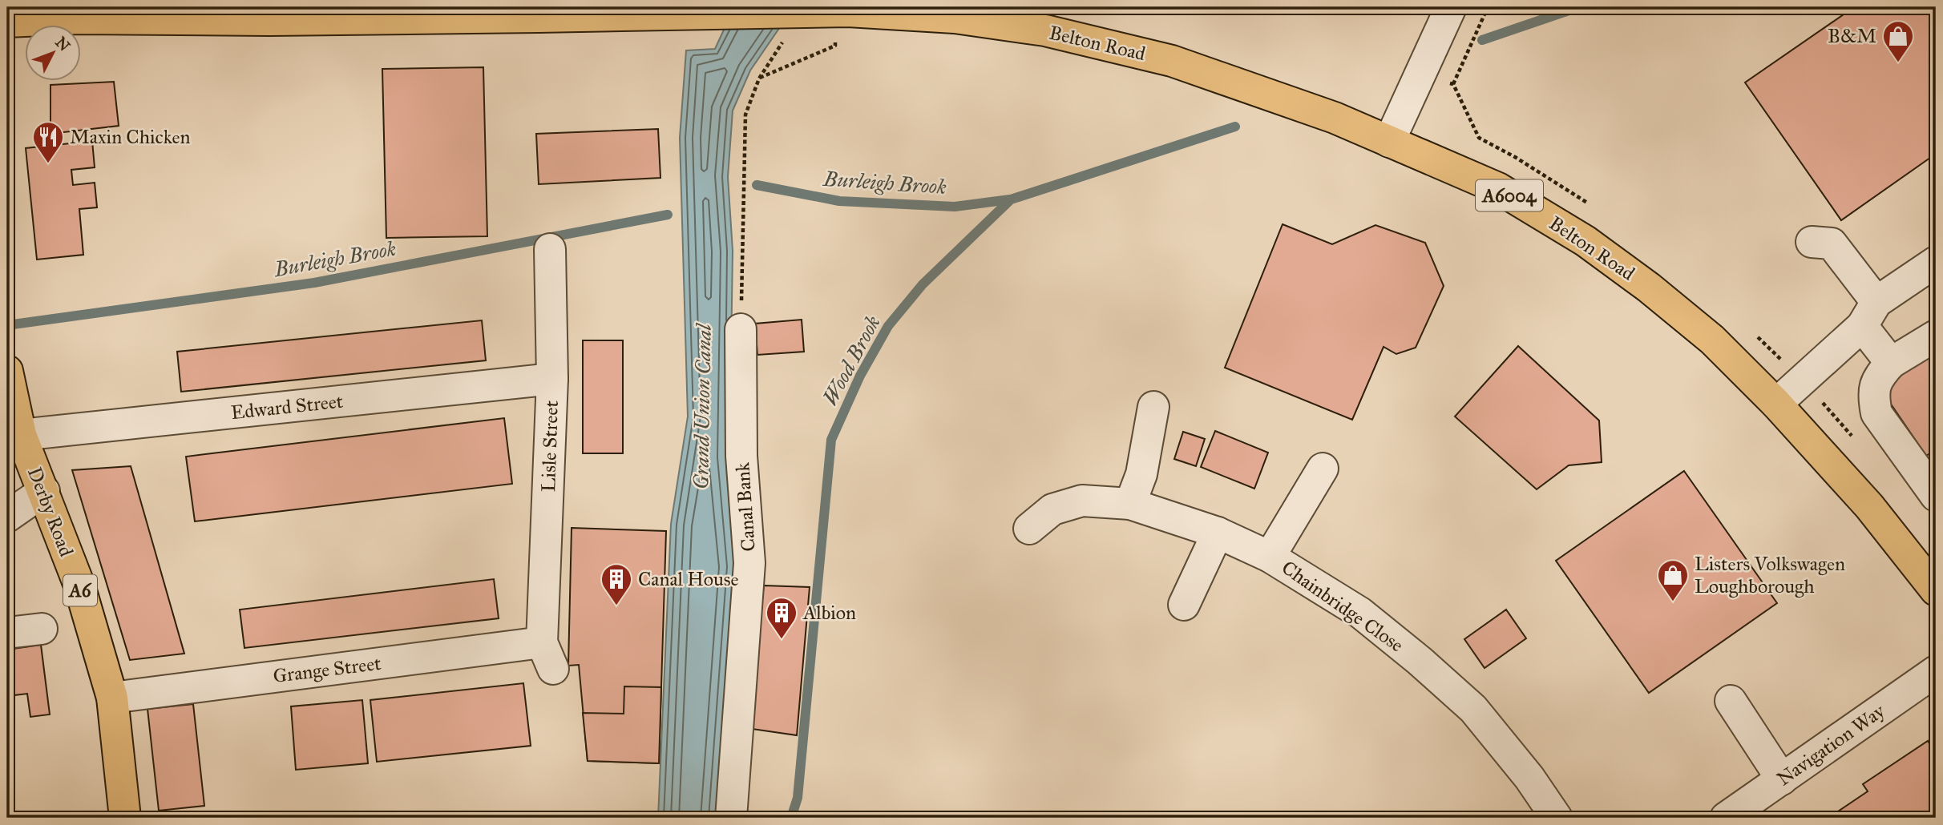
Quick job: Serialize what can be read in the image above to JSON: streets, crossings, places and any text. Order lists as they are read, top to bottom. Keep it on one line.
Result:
{"streets":{"main road":["Belton Road","A6004","Derby Road","A6"],"street":["Edward Street","Lisle Street","Canal Bank","Chainbridge Close","Grange Street","Navigation Way"]},"crossings":[["Edward Street","Lisle Street"],["Edward Street","Derby Road"],["Lisle Street","Grange Street"],["Derby Road","Grange Street"]],"water":["Burleigh Brook","Wood Brook","Grand Union Canal"],"places":{"shop":["B&M","Listers Volkswagen Loughborough"],"restaurant":["Maxin Chicken"],"building":["Canal House","Albion"]},"north":"top right"}
